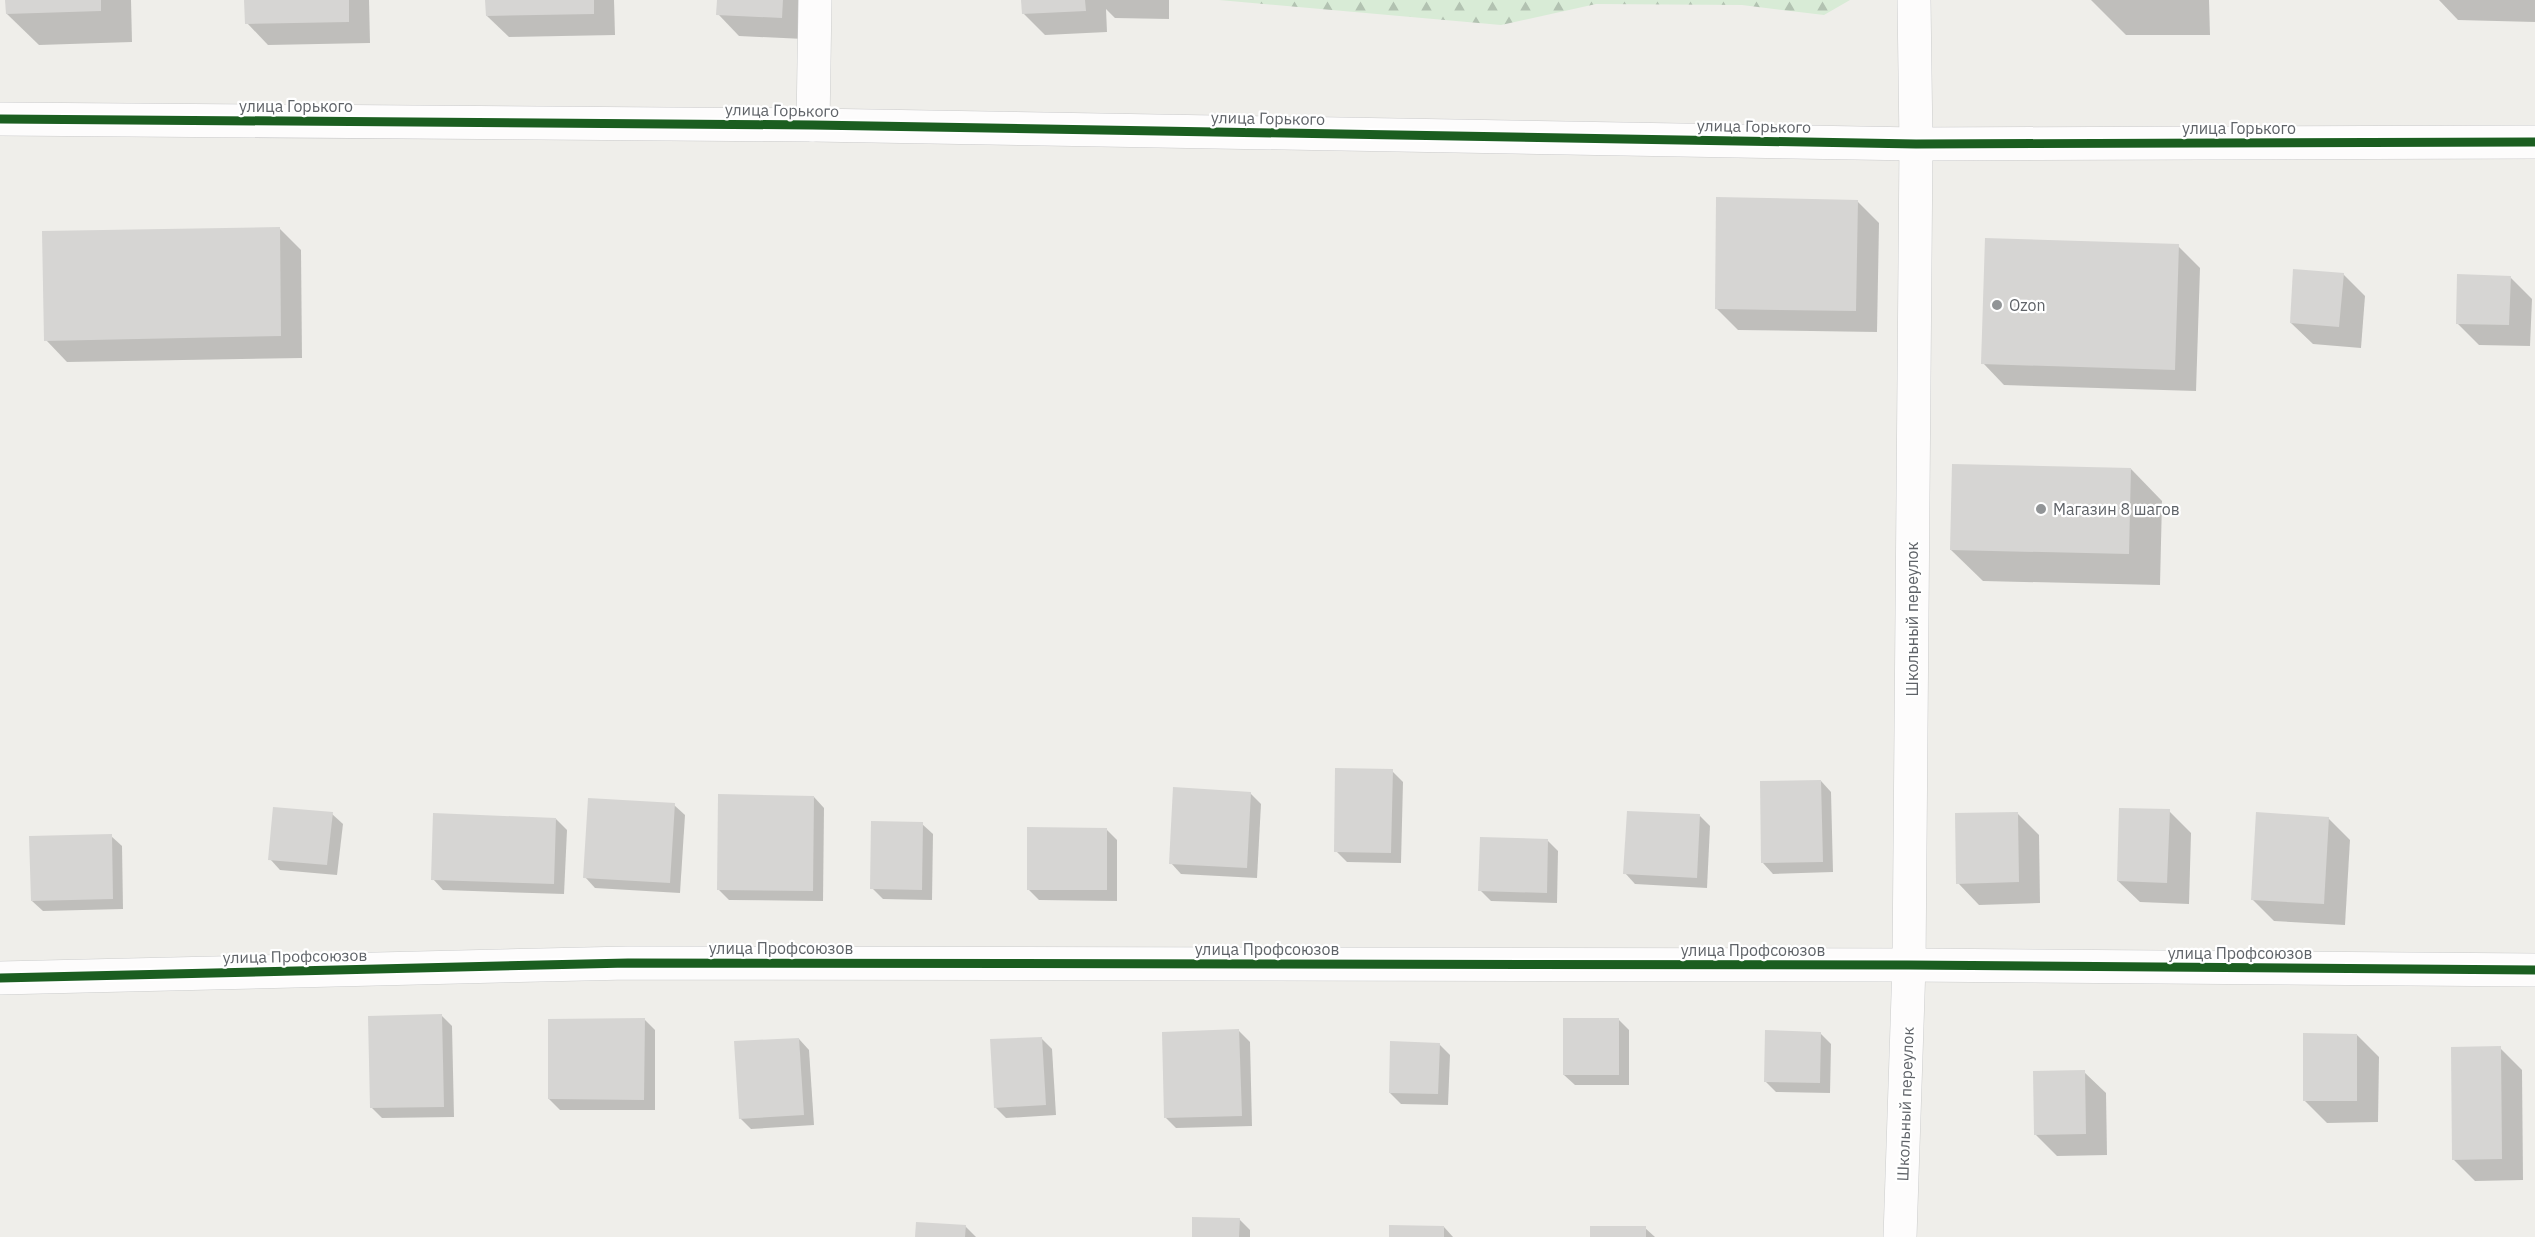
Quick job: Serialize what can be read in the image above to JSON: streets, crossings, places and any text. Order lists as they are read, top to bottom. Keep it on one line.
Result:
{"streets":{"street":["улица Горького","Школьный переулок","улица Профсоюзов"]},"crossings":[["улица Горького","Школьный переулок"],["Школьный переулок","улица Профсоюзов"]],"places":["Ozon","Магазин 8 шагов"]}
